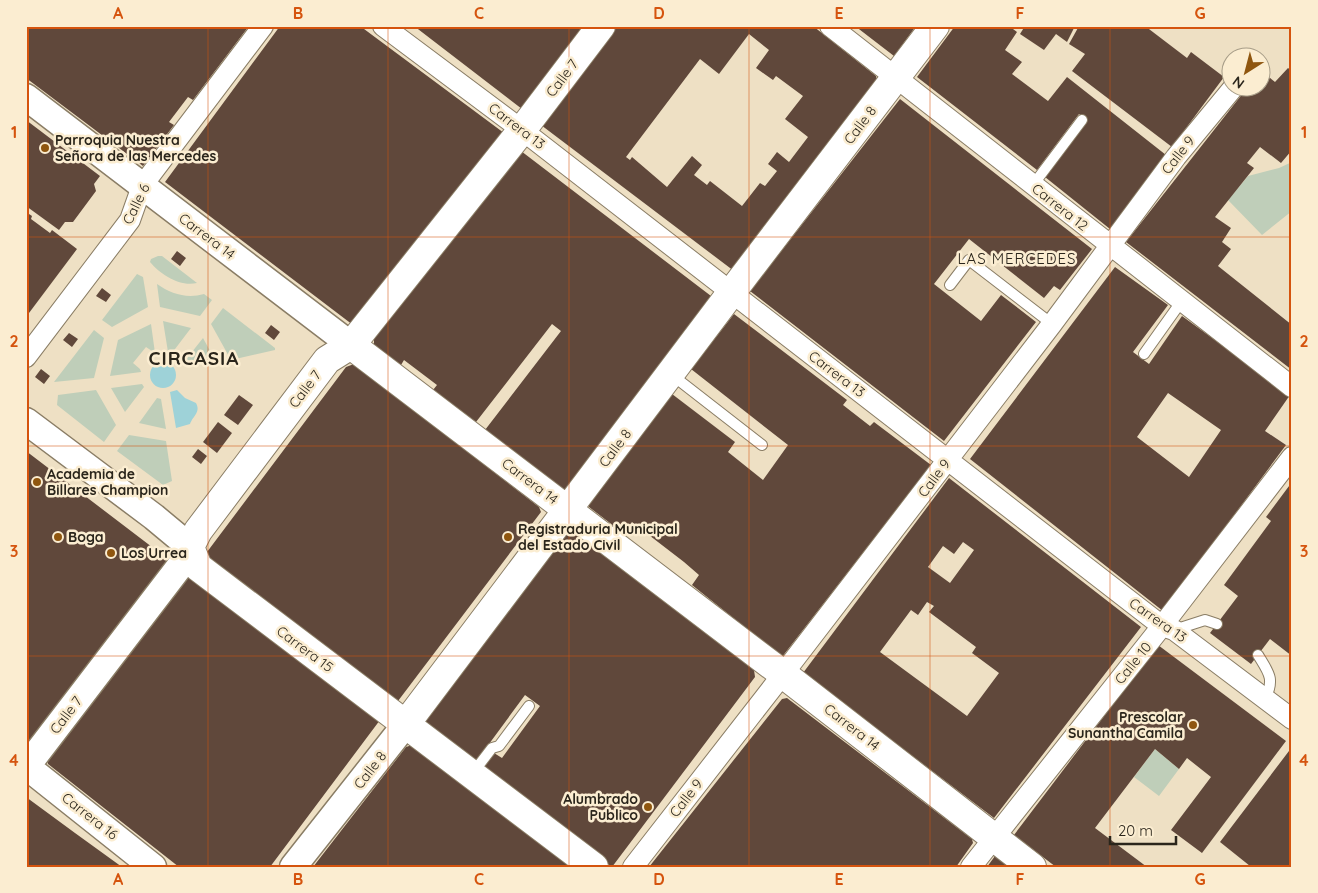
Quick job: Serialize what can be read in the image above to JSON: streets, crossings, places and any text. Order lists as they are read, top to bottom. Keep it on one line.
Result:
{"streets":{"main road":["Calle 7","Calle 8","Carrera 14","Carrera 15"],"street":["Carrera 13","Calle 9","Calle 6","Carrera 12","Calle 10","Carrera 16"]},"crossings":[["Calle 7","Carrera 13"],["Calle 7","Carrera 14"],["Calle 7","Carrera 15"],["Calle 7","Carrera 16"],["Calle 8","Carrera 13"],["Calle 8","Carrera 12"],["Calle 8","Carrera 14"],["Calle 8","Carrera 15"],["Carrera 13","Calle 9"],["Carrera 13","Calle 10"],["Calle 9","Carrera 12"],["Calle 9","Carrera 14"],["Calle 6","Carrera 14"],["Carrera 14","Calle 10"]],"districts":["LAS MERCEDES","CIRCASIA"],"places":["Parroquia Nuestra Señora de las Mercedes","Academia de Billares Champion","Boga","Registraduria Municipal del Estado Civil","Los Urrea","Prescolar Sunantha Camila","Alumbrado Publico"],"scale_bar":"20 m","north":"bottom left","grid":{"columns":["A","B","C","D","E","F","G"],"rows":["1","2","3","4"]}}
